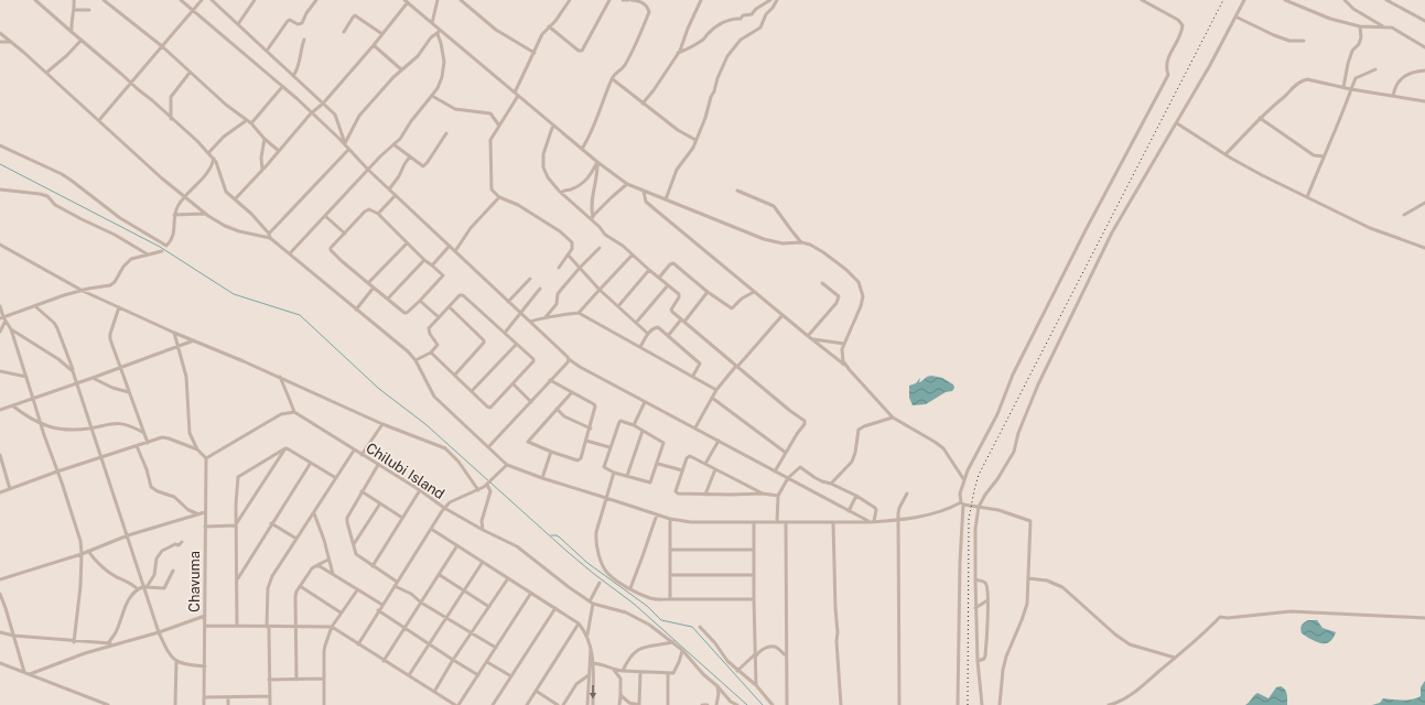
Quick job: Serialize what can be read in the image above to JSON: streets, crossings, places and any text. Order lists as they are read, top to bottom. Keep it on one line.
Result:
{"streets":{"street":["Chilubi Island","Chavuma"]}}
